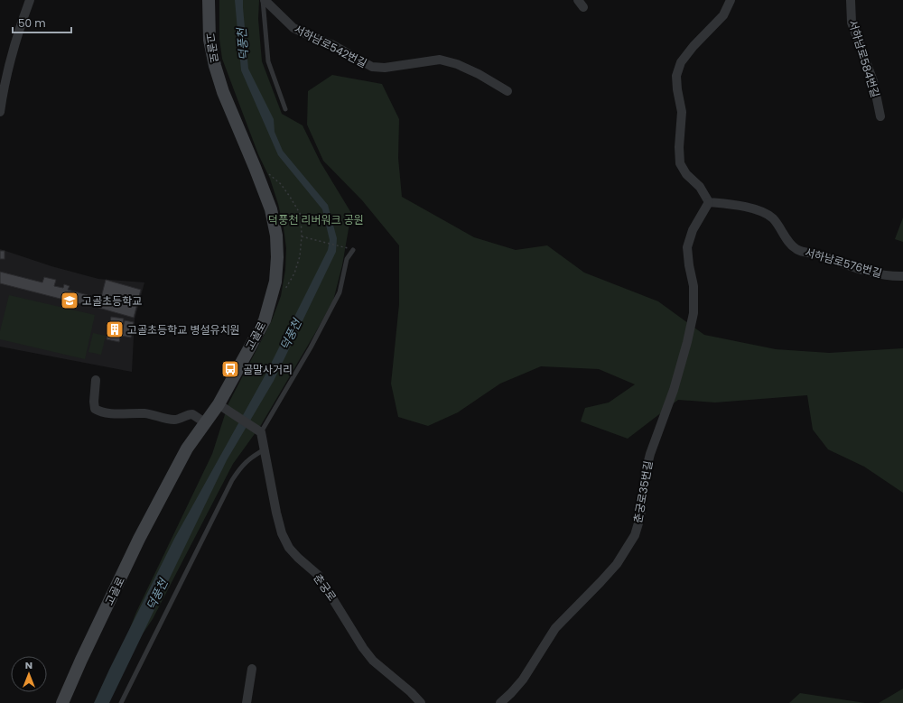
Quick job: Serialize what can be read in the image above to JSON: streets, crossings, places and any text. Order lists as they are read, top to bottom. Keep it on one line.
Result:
{"streets":{"street":["서하남로542번길","고골로","서하남로584번길","서하남로576번길","춘궁로35번길","춘궁로"]},"crossings":[["서하남로576번길","춘궁로35번길"]],"water":["덕풍천"],"parks":["덕풍천 리버워크 공원"],"places":{"school or university":["고골초등학교"],"building":["고골초등학교 병설유치원"],"bus stop":["골말사거리"]},"scale_bar":"50 m","north":"top"}
